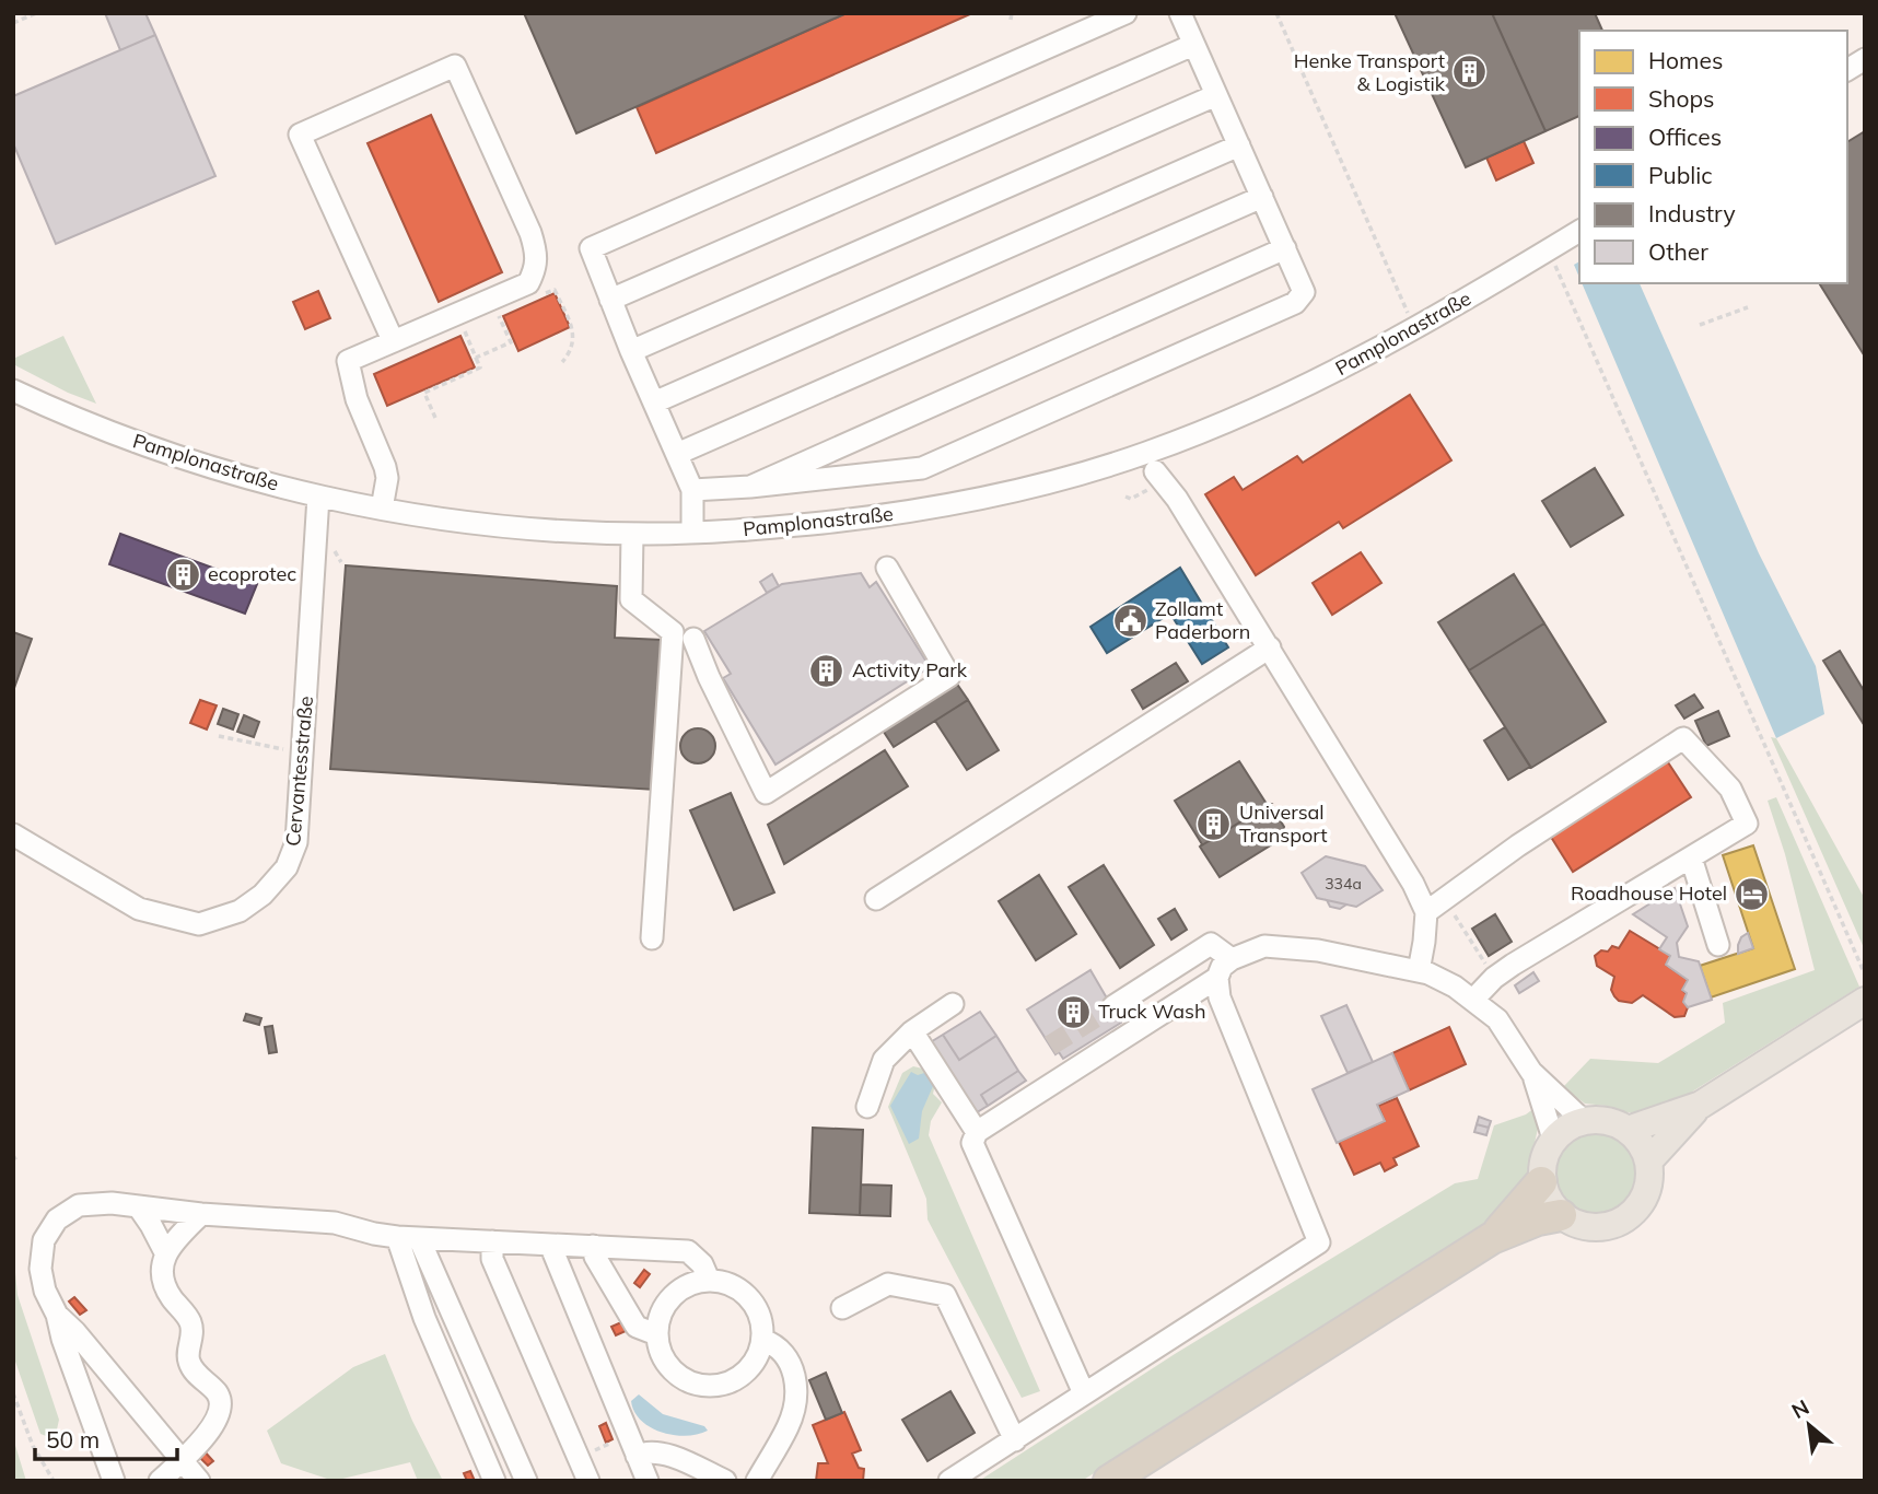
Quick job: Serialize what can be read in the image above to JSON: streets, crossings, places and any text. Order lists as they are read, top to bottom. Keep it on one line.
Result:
{"streets":{"street":["Pamplonastraße","Cervantesstraße"]},"crossings":[["Pamplonastraße","Cervantesstraße"]],"places":{"building":["Henke Transport & Logistik","ecoprotec","Activity Park","Universal Transport","Truck Wash"],"public building":["Zollamt Paderborn"],"hotel":["Roadhouse Hotel"]},"house_numbers":["334a"],"legend":["Homes","Shops","Offices","Public","Industry","Other"],"scale_bar":"50 m","north":"top left"}
